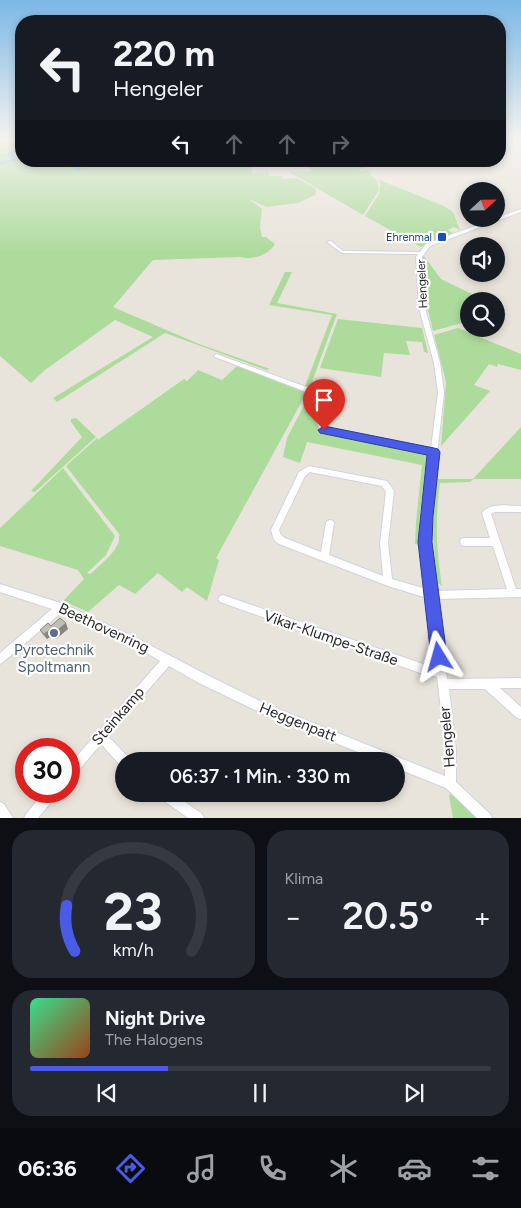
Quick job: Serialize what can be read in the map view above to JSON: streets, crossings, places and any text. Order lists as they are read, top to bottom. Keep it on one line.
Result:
{"streets":{"street":["Hengeler","Beethovenring","Vikar-Klumpe-Straße","Steinkamp","Heggenpatt"]},"crossings":[["Hengeler","Vikar-Klumpe-Straße"],["Hengeler","Heggenpatt"],["Beethovenring","Steinkamp"],["Beethovenring","Heggenpatt"]],"places":{"transit":["Ehrenmal"],"other":["Pyrotechnik Spoltmann"]},"north":"right","page":{"turn":["220 m","Hengeler"],"limit":"30","trip":"06:37 · 1 Min. · 330 m","tile":"Klima","heat":["−","20.5°","+"],"song":["Night Drive","The Halogens"],"tabs":"06:36","gauge":["23","km/h"]}}
